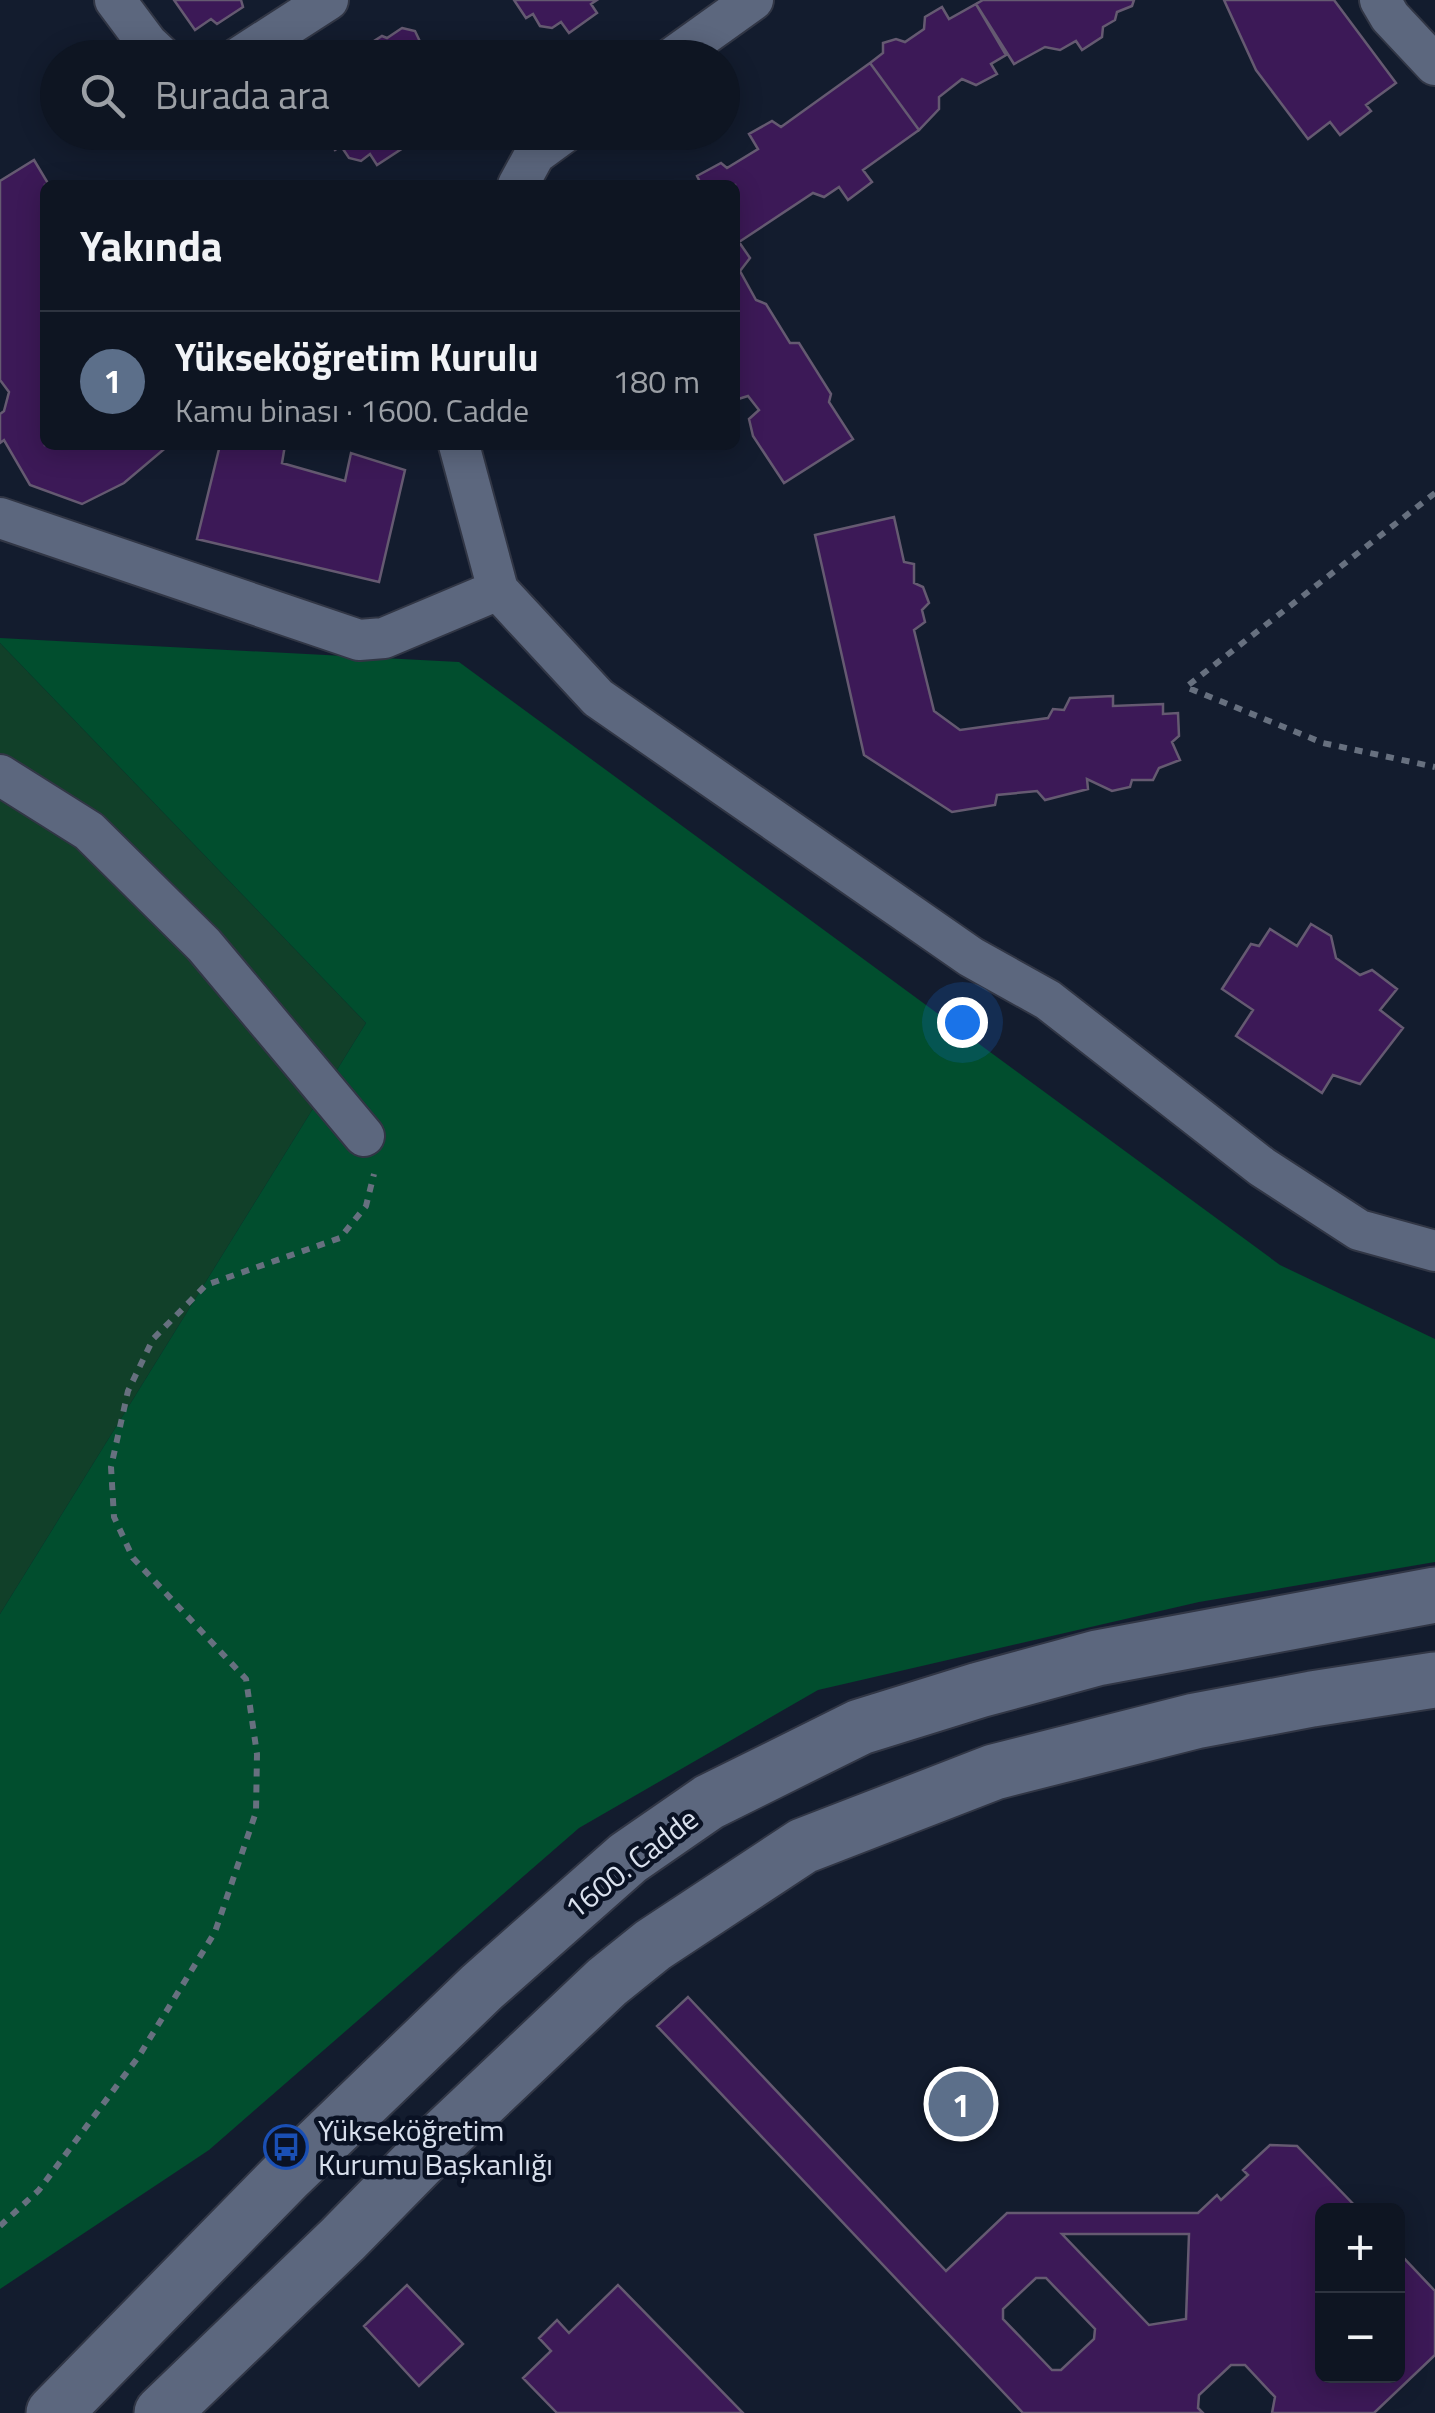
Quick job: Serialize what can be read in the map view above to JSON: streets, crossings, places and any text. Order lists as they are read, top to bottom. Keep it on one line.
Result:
{"streets":{"street":["1600. Cadde"]},"places":{"bus stop":["Yükseköğretim Kurumu Başkanlığı"]},"page":{"search":"Burada ara","heading":"Yakında","list":[{"mark":"1","name":"Yükseköğretim Kurulu","note":"Kamu binası · 1600. Cadde","value":"180 m"}],"pins":"1","map_buttons":["+","−"]}}
